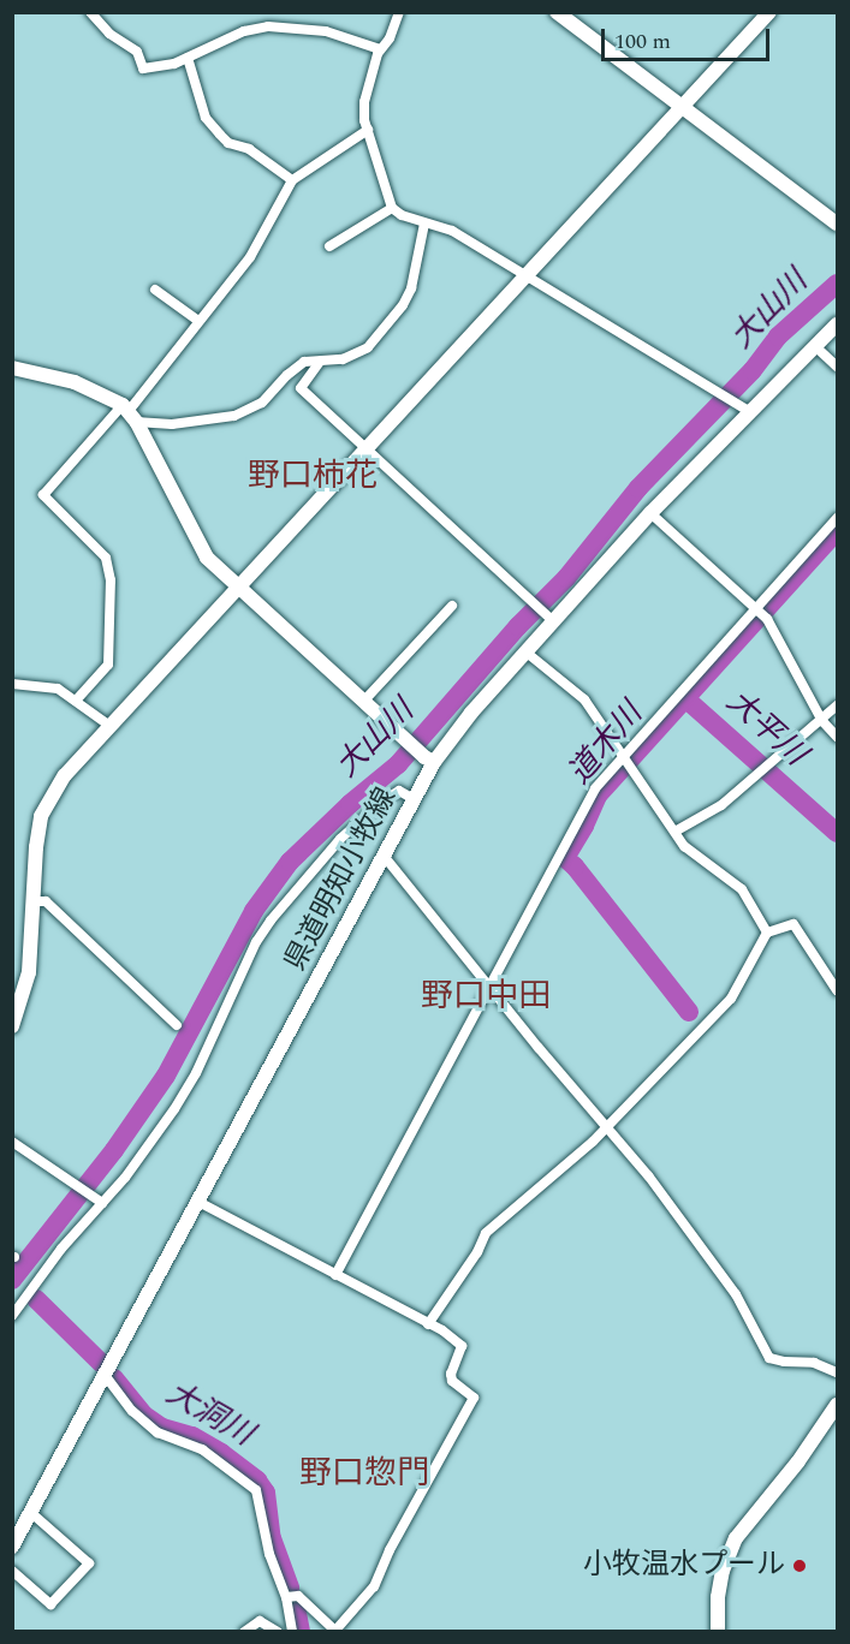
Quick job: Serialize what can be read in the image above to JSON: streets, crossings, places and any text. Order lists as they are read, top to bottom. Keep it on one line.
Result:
{"streets":{"street":["県道明知小牧線"]},"districts":["野口柿花","野口中田","野口惣門"],"water":["大山川","大平川","道木川","大洞川"],"places":["小牧温水プール"],"scale_bar":"100 m"}
